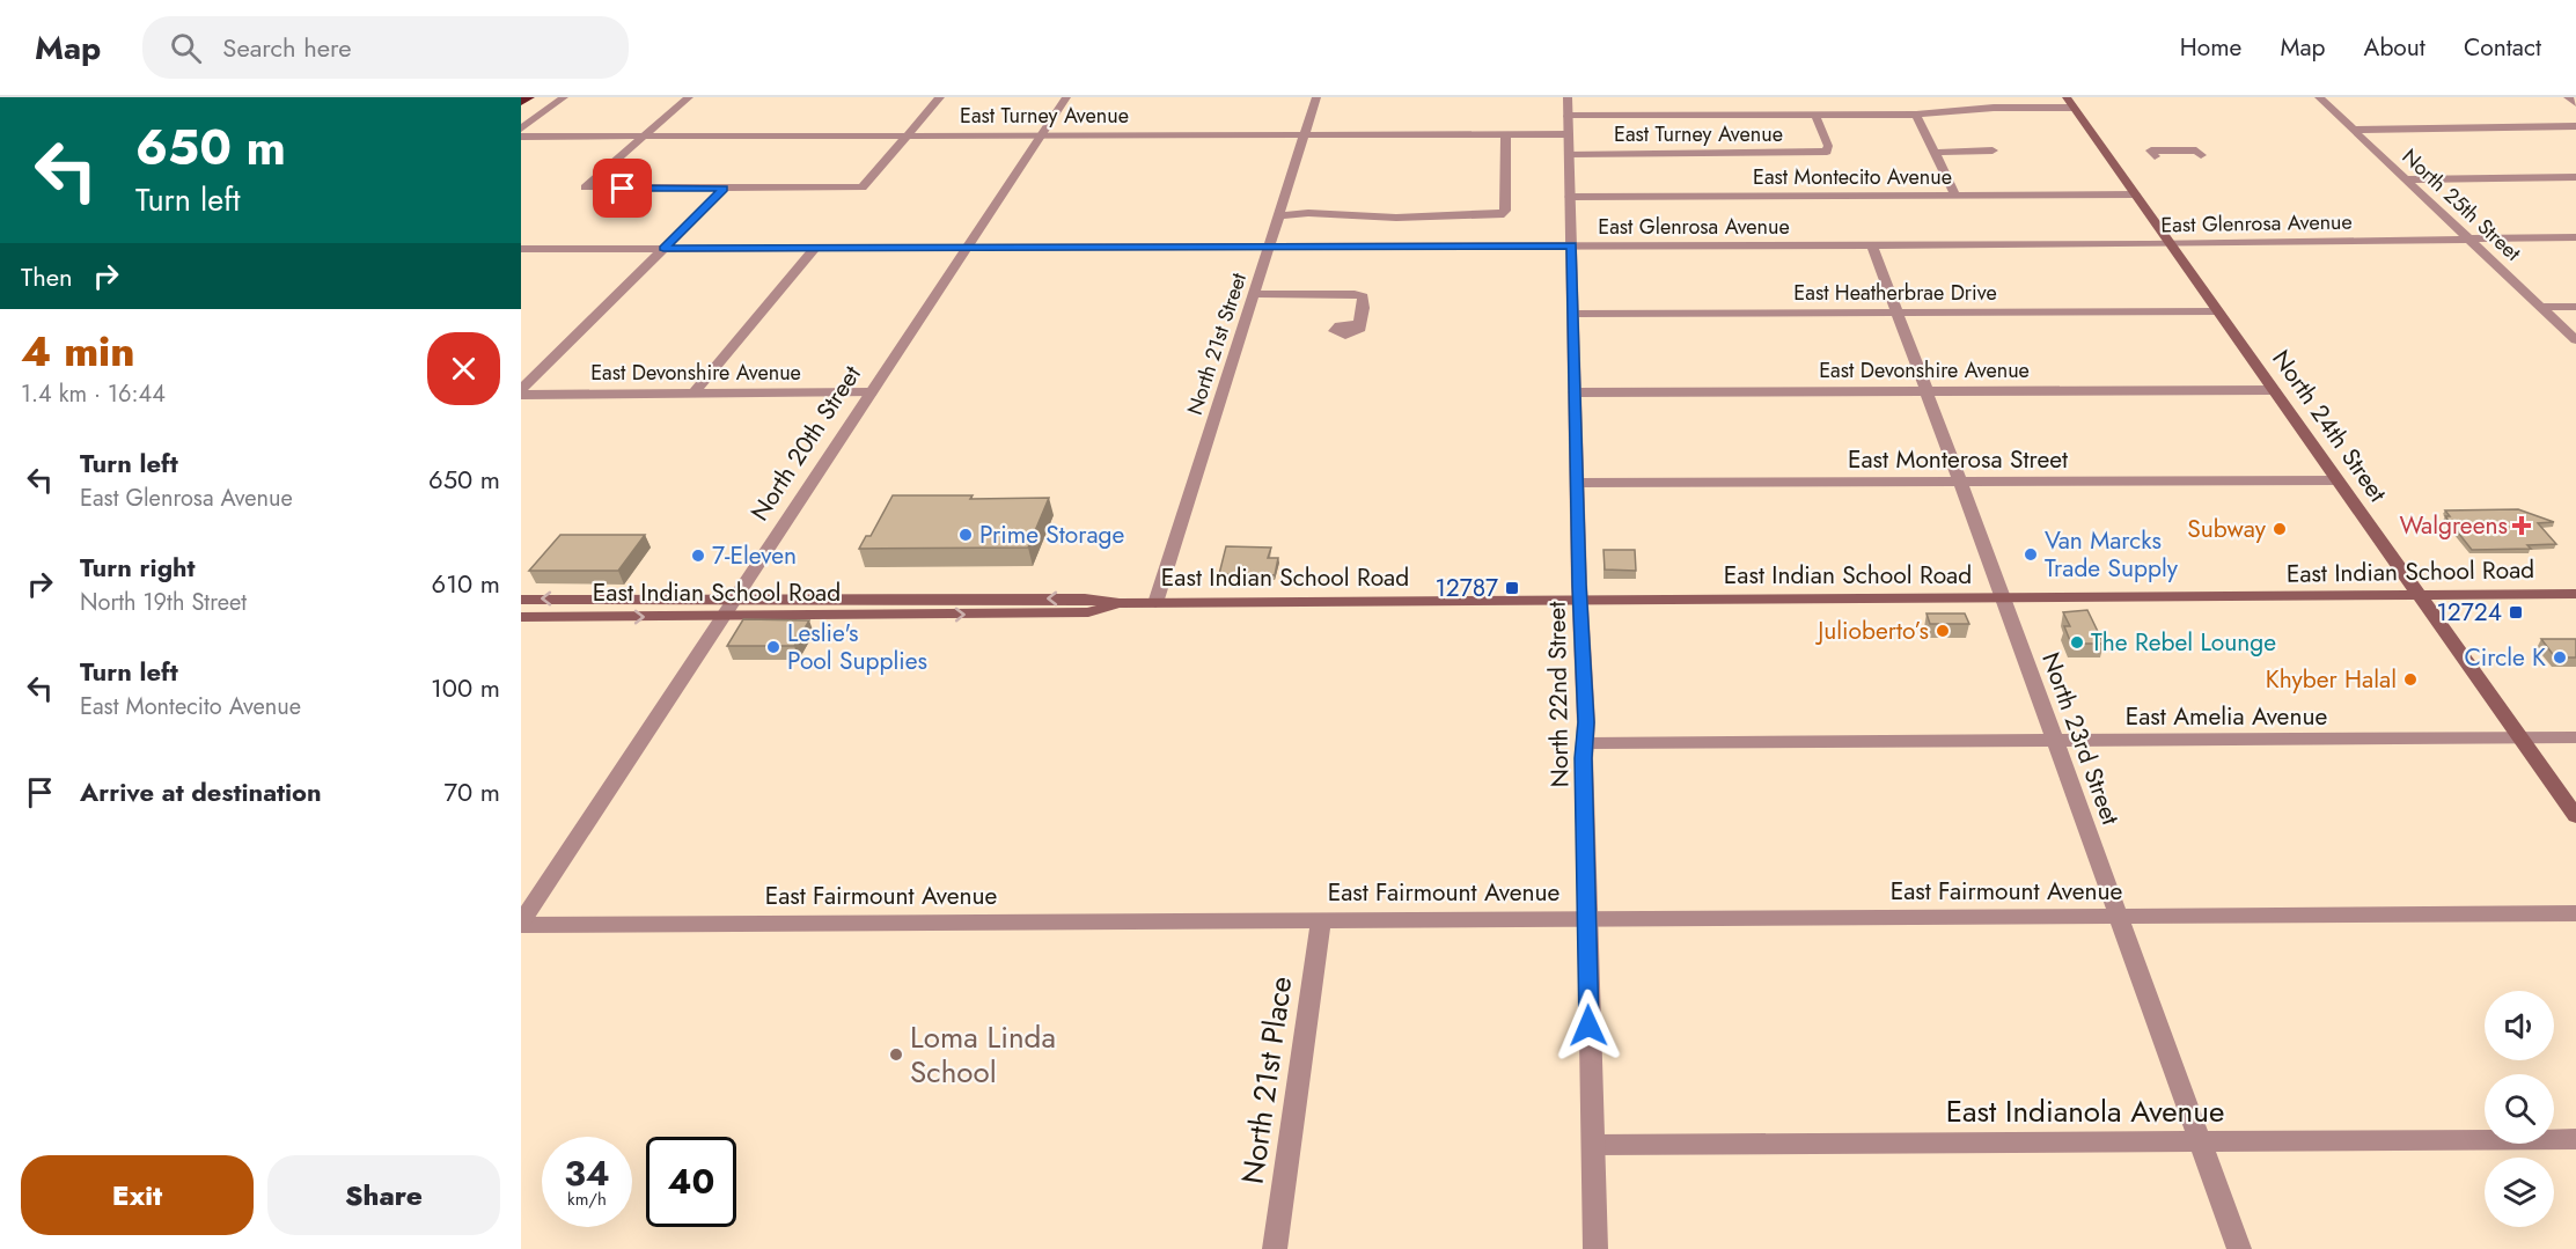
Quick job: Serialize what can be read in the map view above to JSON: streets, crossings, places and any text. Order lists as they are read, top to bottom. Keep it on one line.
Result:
{"streets":{"main road":["North 24th Street","East Indian School Road"],"street":["East Turney Avenue","East Montecito Avenue","North 25th Street","East Glenrosa Avenue","East Heatherbrae Drive","North 21st Street","East Devonshire Avenue","North 20th Street","East Monterosa Street","North 22nd Street","East Amelia Avenue","North 23rd Street","East Fairmount Avenue","North 21st Place","East Indianola Avenue"]},"crossings":[["East Turney Avenue","North 21st Street"],["East Turney Avenue","North 20th Street"],["East Turney Avenue","North 22nd Street"],["East Montecito Avenue","North 24th Street"],["East Montecito Avenue","North 22nd Street"],["North 25th Street","East Glenrosa Avenue"],["East Glenrosa Avenue","North 21st Street"],["East Glenrosa Avenue","North 24th Street"],["East Glenrosa Avenue","North 20th Street"],["East Glenrosa Avenue","North 22nd Street"],["East Glenrosa Avenue","North 23rd Street"],["East Heatherbrae Drive","North 24th Street"],["East Heatherbrae Drive","North 22nd Street"],["East Heatherbrae Drive","North 23rd Street"],["North 21st Street","East Indian School Road"],["East Devonshire Avenue","North 24th Street"],["East Devonshire Avenue","North 20th Street"],["East Devonshire Avenue","North 22nd Street"],["East Devonshire Avenue","North 23rd Street"],["North 24th Street","East Monterosa Street"],["North 24th Street","East Indian School Road"],["North 24th Street","East Amelia Avenue"],["North 20th Street","East Indian School Road"],["North 20th Street","East Fairmount Avenue"],["East Monterosa Street","North 22nd Street"],["East Monterosa Street","North 23rd Street"],["East Indian School Road","North 22nd Street"],["East Indian School Road","North 23rd Street"],["North 22nd Street","East Amelia Avenue"],["North 22nd Street","East Fairmount Avenue"],["North 22nd Street","East Indianola Avenue"],["East Amelia Avenue","North 23rd Street"],["North 23rd Street","East Fairmount Avenue"],["North 23rd Street","East Indianola Avenue"],["East Fairmount Avenue","North 21st Place"]],"places":{"health":["Walgreens"],"other":["Subway","Prime Storage","Van Marcks Trade Supply","7-Eleven","Julioberto’s","The Rebel Lounge","Leslie's Pool Supplies","Circle K","Khyber Halal","Loma Linda School"],"transit":["12787","12724"]},"page":{"header":"Map","search":"Search here","nav":["Home","Map","About","Contact"],"turn":["650 m","Turn left"],"then":"Then","heading":["4 min","1.4 km · 16:44"],"list":[{"name":"Turn left","note":"East Glenrosa Avenue","value":"650 m"},{"name":"Turn right","note":"North 19th Street","value":"610 m"},{"name":"Turn left","note":"East Montecito Avenue","value":"100 m"},{"name":"Arrive at destination","value":"70 m"}],"speed":"34 km/h","limit":"40","buttons":["Exit","Share"]}}
